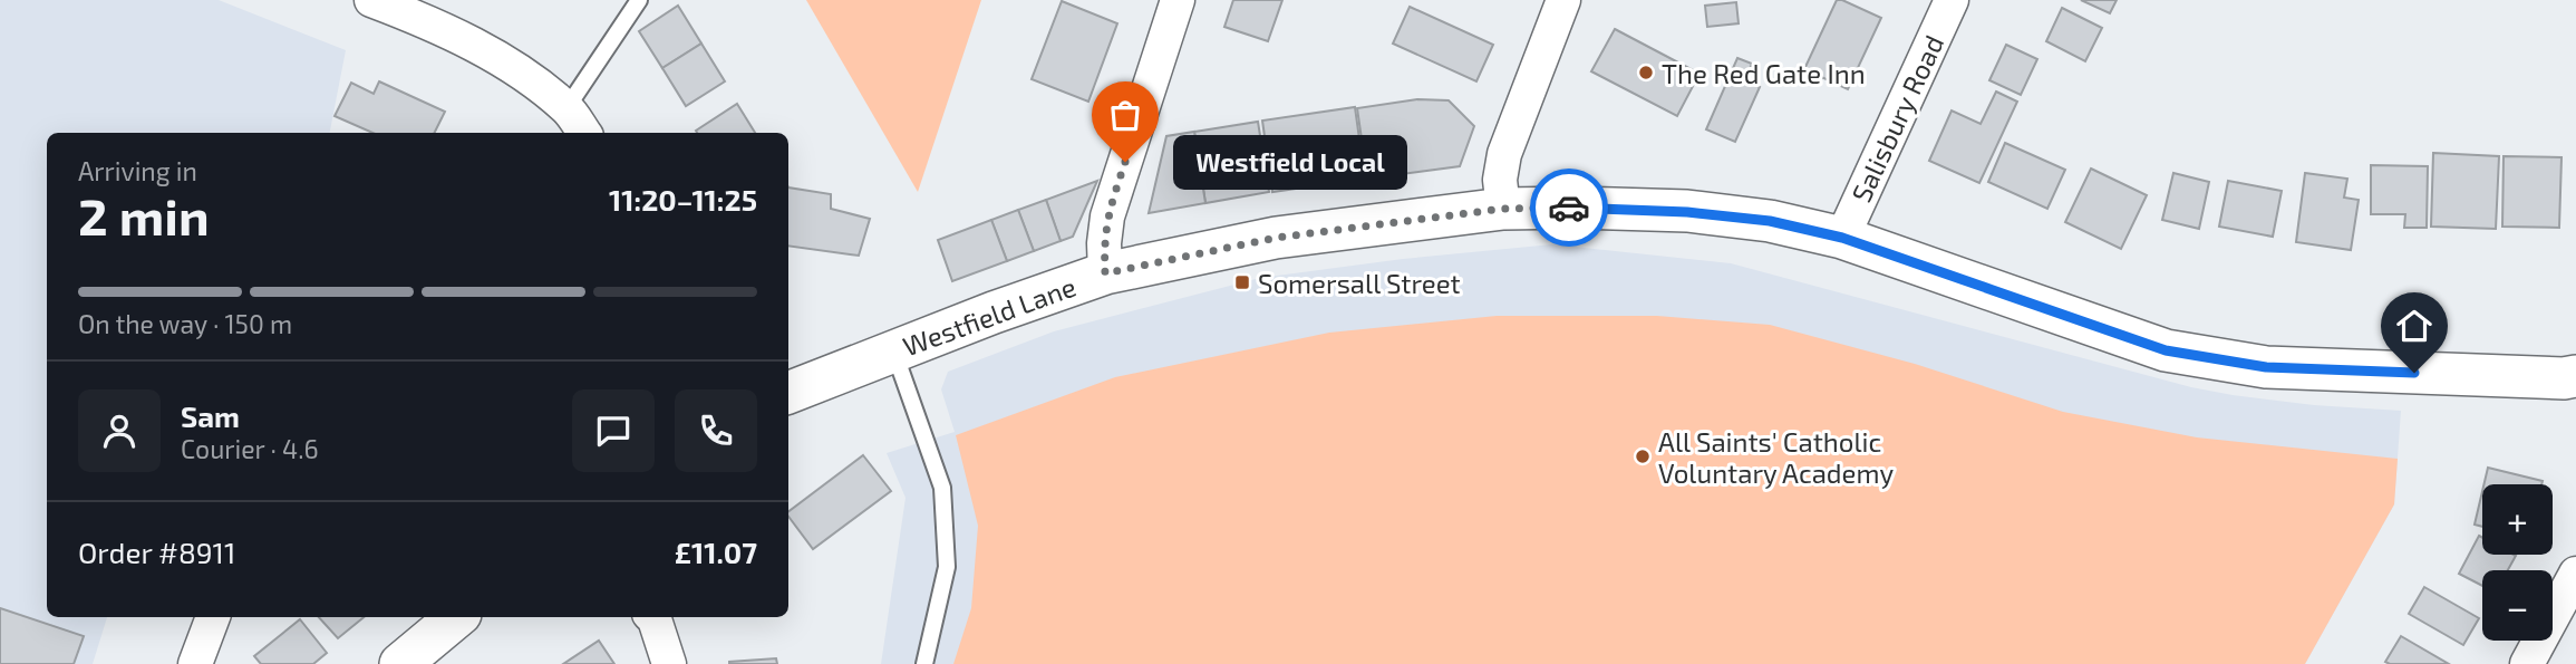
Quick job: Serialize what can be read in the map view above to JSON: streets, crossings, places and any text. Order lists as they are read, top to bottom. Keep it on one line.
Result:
{"streets":{"street":["Salisbury Road","Westfield Lane"]},"crossings":[["Salisbury Road","Westfield Lane"]],"places":{"other":["The Red Gate Inn","Westfield Local","All Saints' Catholic Voluntary Academy"],"transit":["Somersall Street"]},"page":{"heading":["2 min","Arriving in","11:20–11:25"],"panel":["Sam","Courier · 4.6","Order #8911","£11.07"],"bubble":"Westfield Local","bar":"On the way · 150 m","map_buttons":["+","−"]}}
